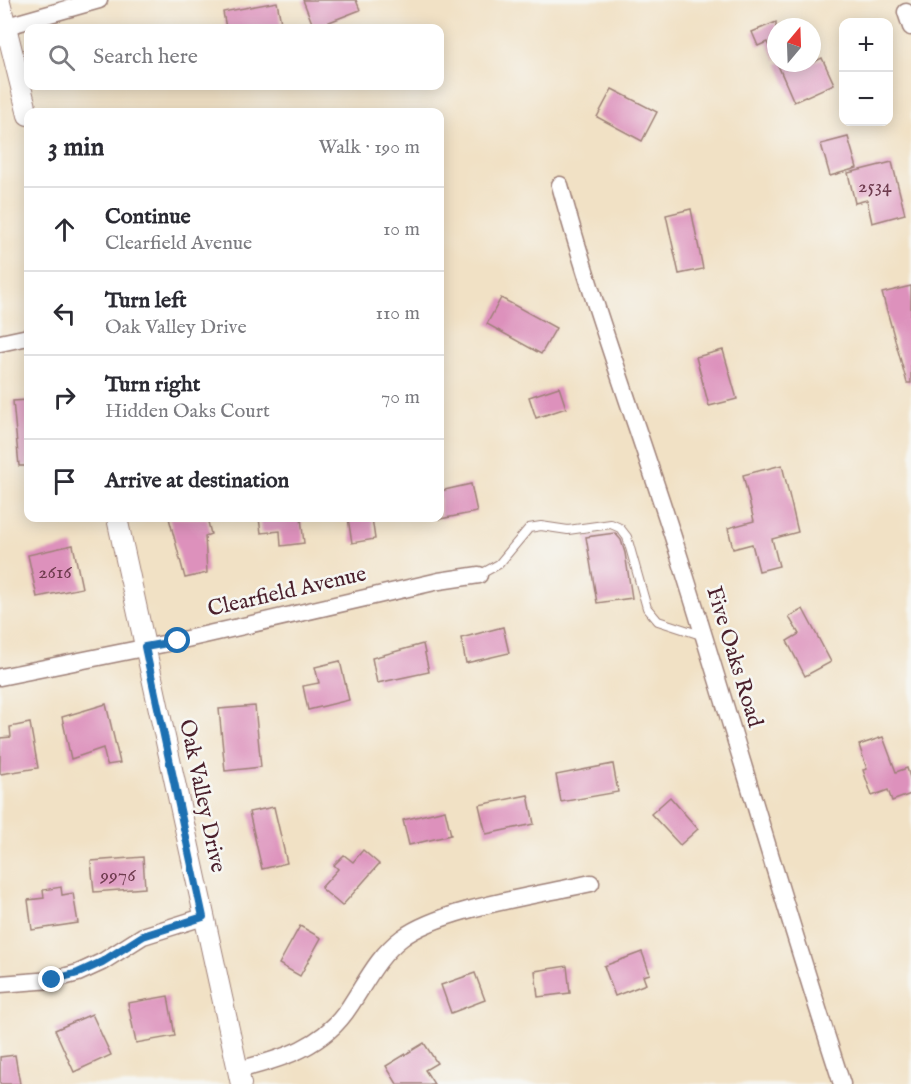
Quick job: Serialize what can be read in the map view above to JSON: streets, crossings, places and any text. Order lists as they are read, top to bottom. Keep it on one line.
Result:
{"streets":{"street":["Clearfield Avenue","Five Oaks Road","Oak Valley Drive"]},"crossings":[["Clearfield Avenue","Oak Valley Drive"]],"house_numbers":["2534","2616","9976"],"north":"top","page":{"map_buttons":["+","−"],"search":"Search here","heading":["3 min","Walk · 190 m"],"list":[["Continue","Clearfield Avenue","10 m"],["Turn left","Oak Valley Drive","110 m"],["Turn right","Hidden Oaks Court","70 m"],"Arrive at destination"]}}
